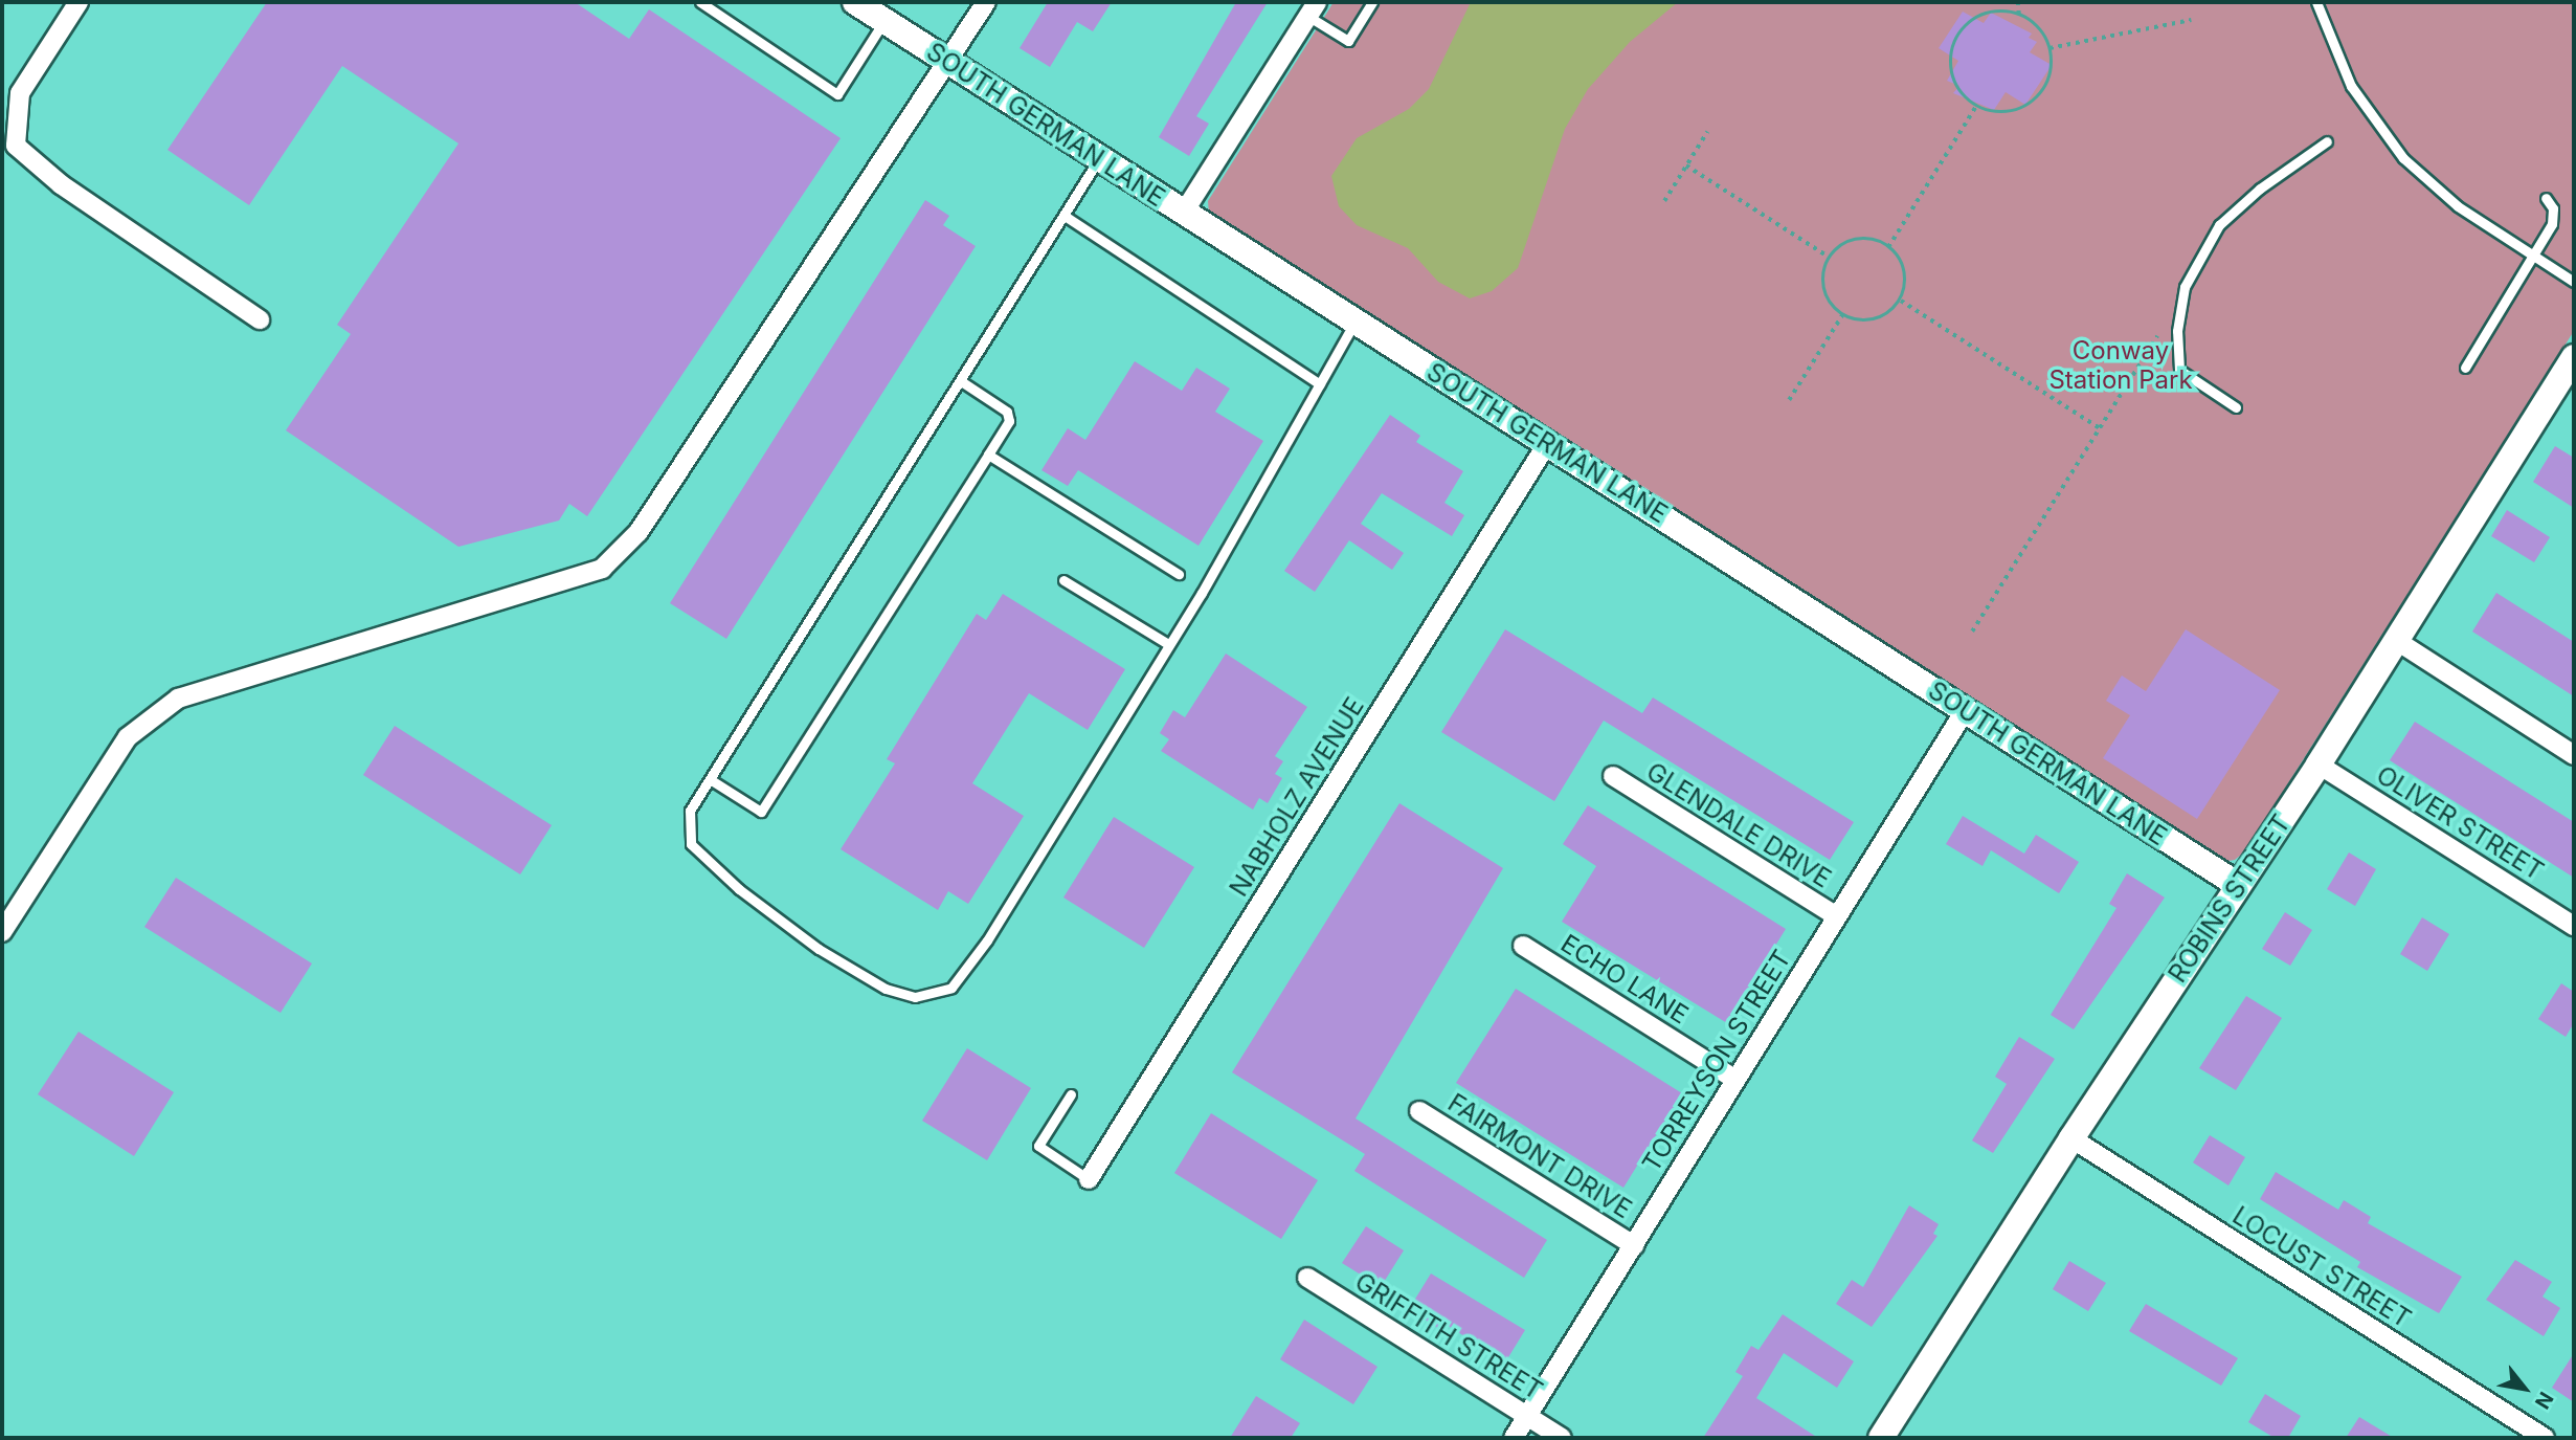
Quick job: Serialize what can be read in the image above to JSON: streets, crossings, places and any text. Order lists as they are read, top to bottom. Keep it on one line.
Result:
{"streets":{"street":["SOUTH GERMAN LANE","NABHOLZ AVENUE","OLIVER STREET","GLENDALE DRIVE","ROBINS STREET","ECHO LANE","TORREYSON STREET","FAIRMONT DRIVE","LOCUST STREET","GRIFFITH STREET"]},"crossings":[["SOUTH GERMAN LANE","NABHOLZ AVENUE"],["SOUTH GERMAN LANE","ROBINS STREET"],["SOUTH GERMAN LANE","TORREYSON STREET"],["OLIVER STREET","ROBINS STREET"],["GLENDALE DRIVE","TORREYSON STREET"],["ROBINS STREET","LOCUST STREET"],["ECHO LANE","TORREYSON STREET"],["TORREYSON STREET","FAIRMONT DRIVE"],["TORREYSON STREET","GRIFFITH STREET"]],"parks":["Conway Station Park"],"north":"bottom right"}
